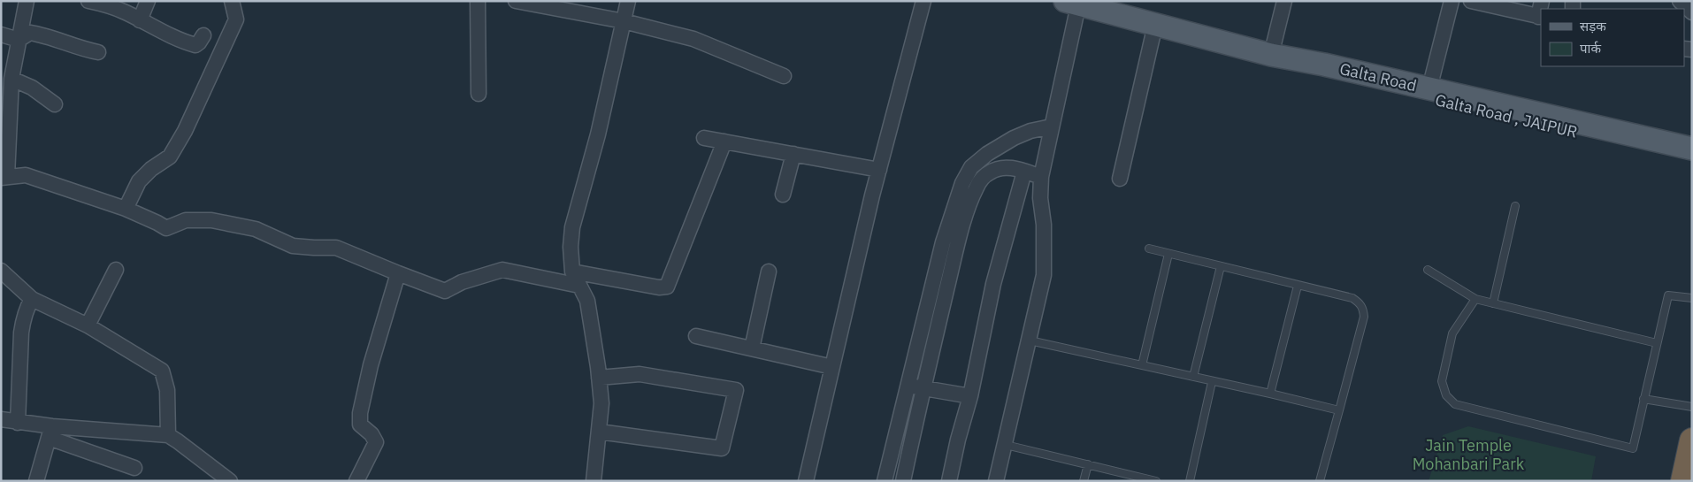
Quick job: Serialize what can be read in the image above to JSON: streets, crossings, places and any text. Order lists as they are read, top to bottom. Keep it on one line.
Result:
{"streets":{"main road":["Galta Road","Galta Road , JAIPUR"]},"crossings":[["Galta Road","Galta Road , JAIPUR"]],"parks":["Jain Temple Mohanbari Park"],"legend":["सड़क","पार्क"]}
